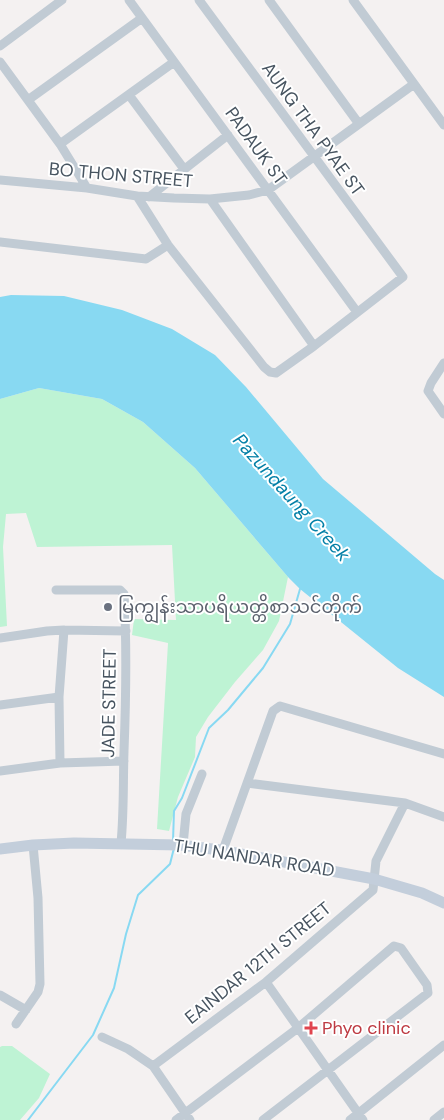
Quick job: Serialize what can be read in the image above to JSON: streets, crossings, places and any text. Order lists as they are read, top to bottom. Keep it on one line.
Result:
{"streets":{"main road":["THU NANDAR ROAD"],"street":["AUNG THA PYAE ST","PADAUK ST","BO THON STREET","JADE STREET","EAINDAR 12TH STREET"]},"crossings":[["AUNG THA PYAE ST","PADAUK ST"],["AUNG THA PYAE ST","BO THON STREET"],["PADAUK ST","BO THON STREET"],["JADE STREET","THU NANDAR ROAD"],["THU NANDAR ROAD","EAINDAR 12TH STREET"]],"water":["Pazundaung Creek"],"places":{"other":["မြကျွန်းသာပရိယတ္တိစာသင်တိုက်"],"health":["Phyo clinic"]}}
